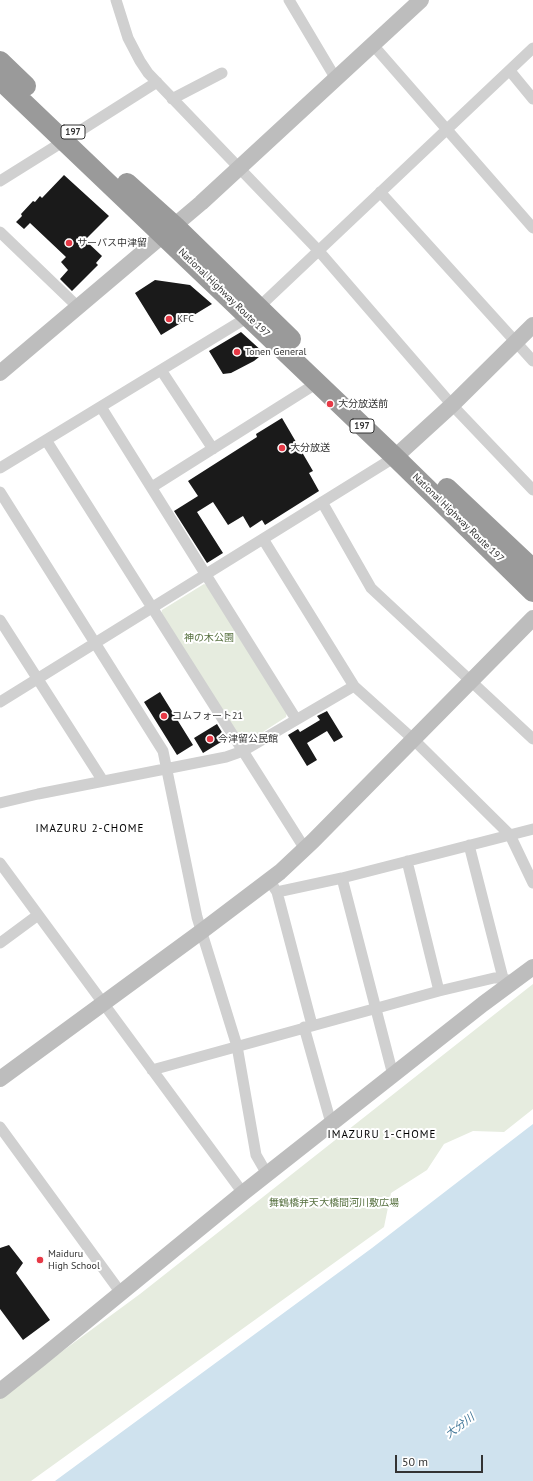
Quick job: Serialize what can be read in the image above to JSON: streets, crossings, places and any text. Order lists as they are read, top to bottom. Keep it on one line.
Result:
{"streets":{"highway":["197","National Highway Route 197"]},"districts":["IMAZURU 2-CHOME","IMAZURU 1-CHOME"],"water":["大分川"],"parks":["神の木公園","舞鶴橋弁天大橋間河川敷広場"],"places":["サーパス中津留","KFC","Tonen General","大分放送前","大分放送","コムフォート21","今津留公民館","Maiduru High School"],"scale_bar":"50 m"}
